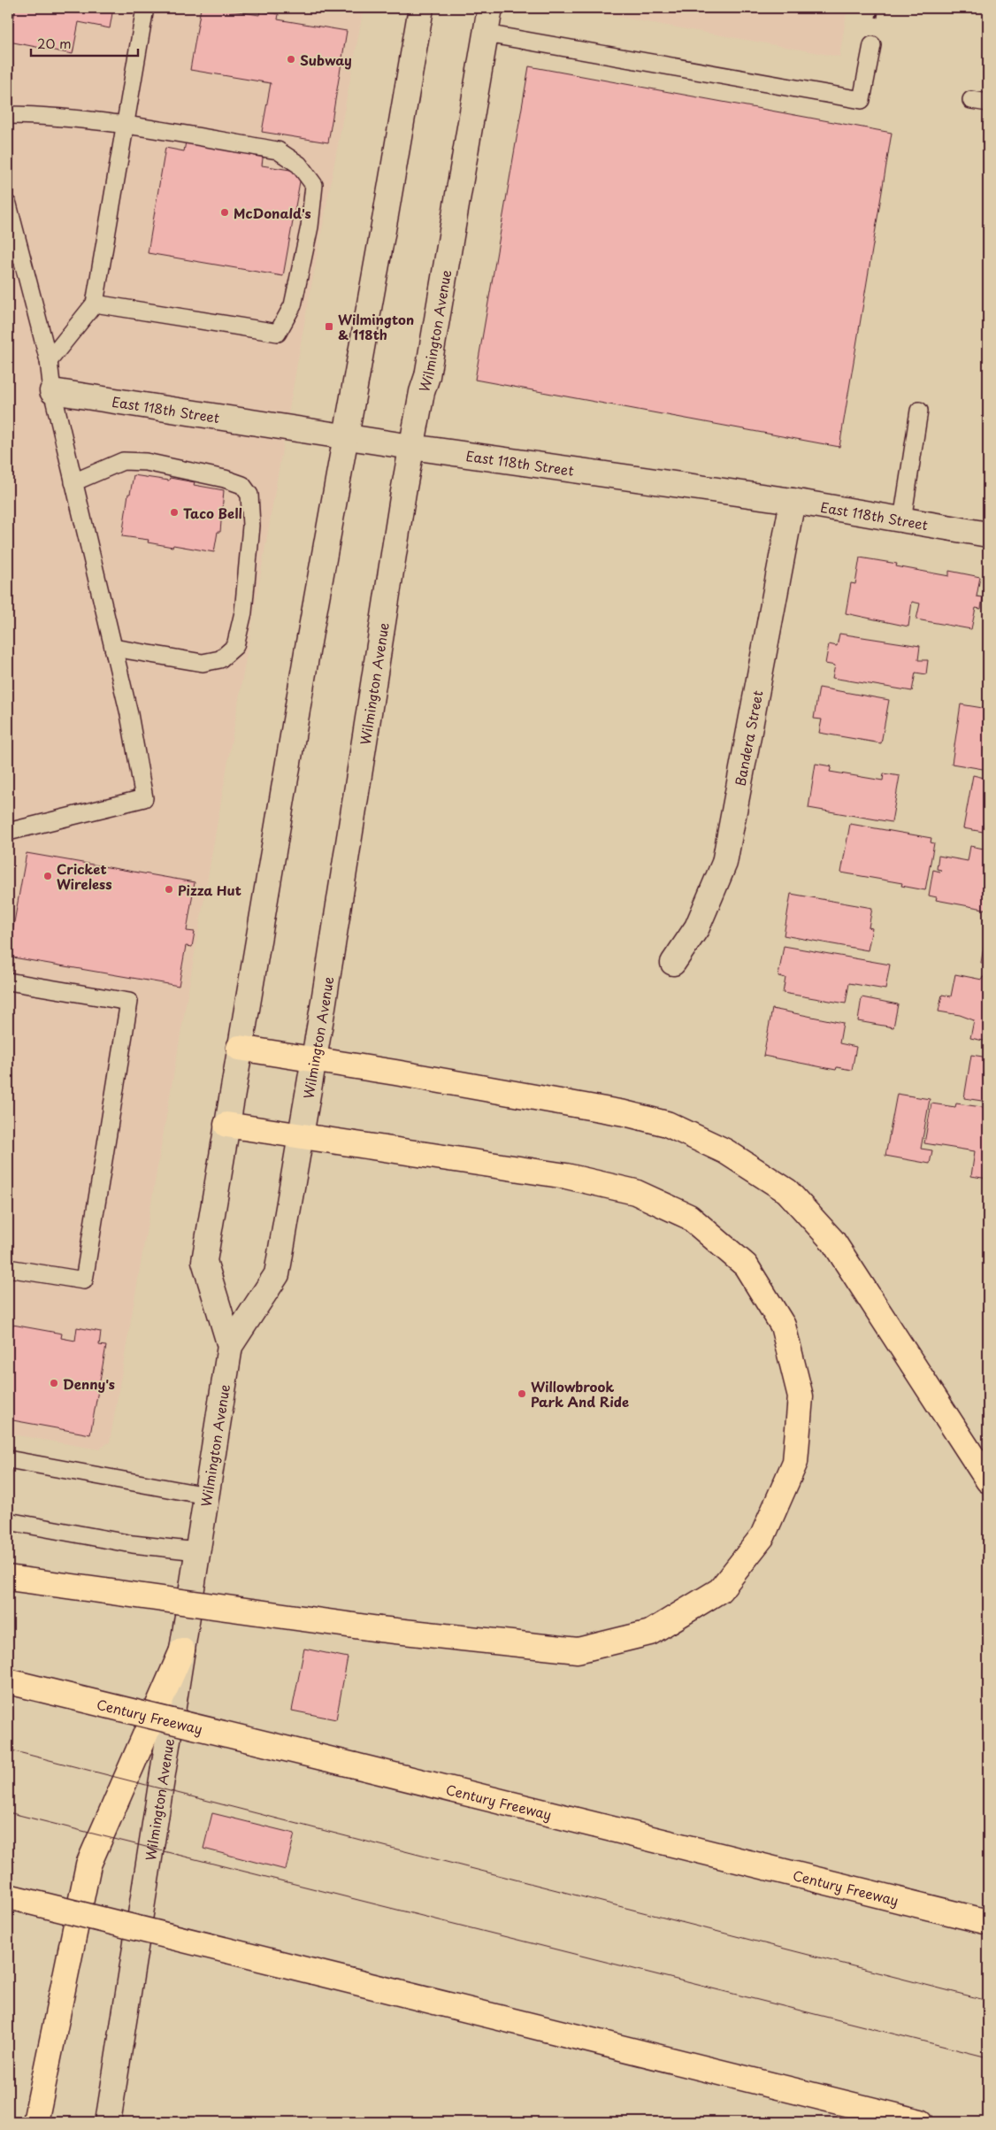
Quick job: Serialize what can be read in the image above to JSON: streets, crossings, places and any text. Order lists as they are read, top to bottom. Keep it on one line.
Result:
{"streets":{"main road":["Wilmington Avenue","East 118th Street","Bandera Street","Century Freeway"]},"crossings":[["Wilmington Avenue","East 118th Street"],["East 118th Street","Bandera Street"]],"places":{"other":["Subway","McDonald's","Taco Bell","Cricket Wireless","Pizza Hut","Denny's","Willowbrook Park And Ride"],"transit":["Wilmington & 118th"]},"scale_bar":"20 m"}
